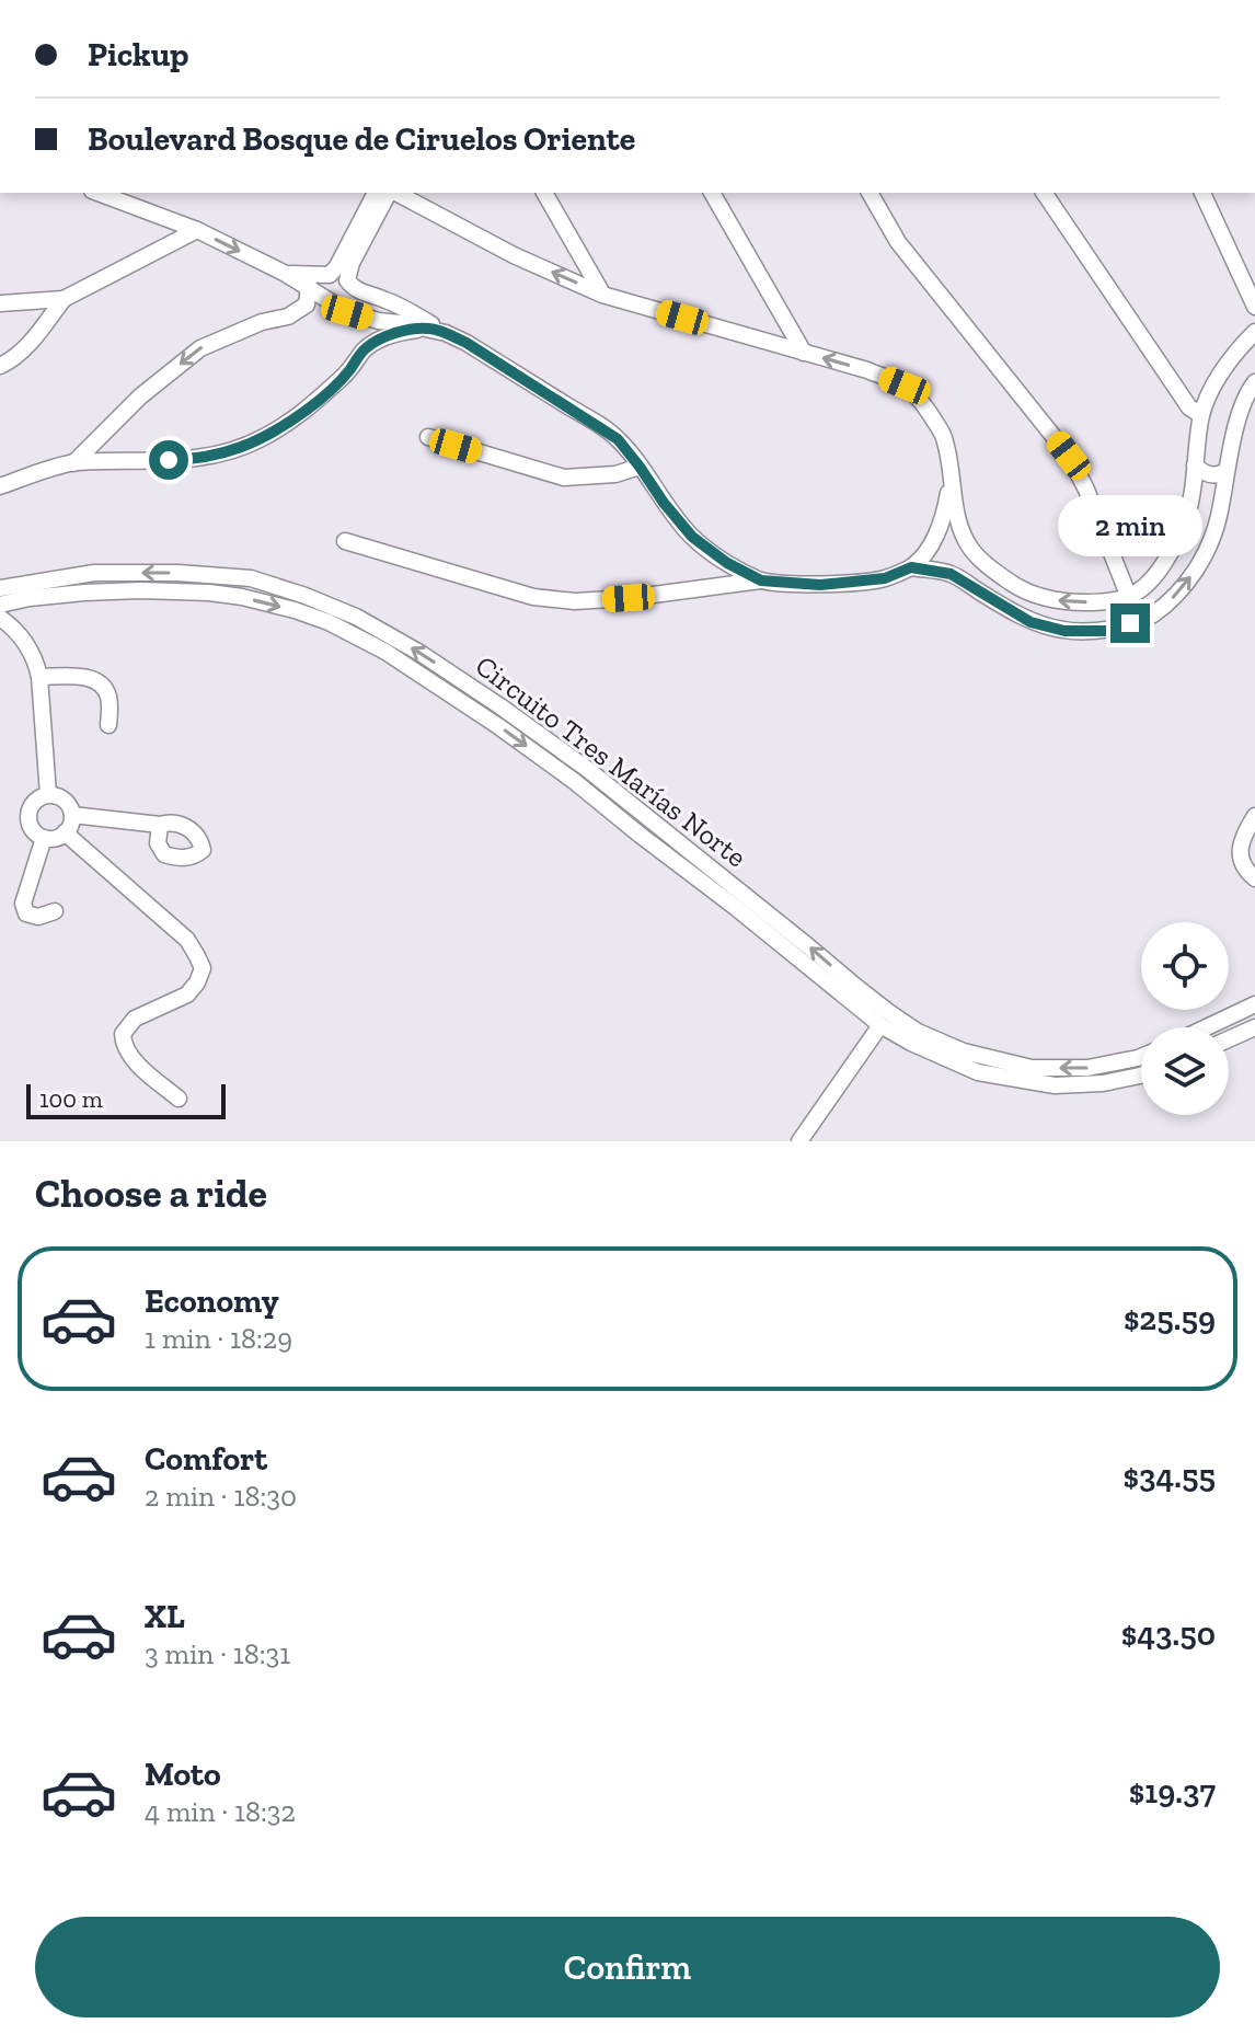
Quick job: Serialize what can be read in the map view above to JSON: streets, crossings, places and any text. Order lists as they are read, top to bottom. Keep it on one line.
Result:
{"streets":{"street":["Circuito Tres Marías Norte"]},"scale_bar":"100 m","page":{"banner":["Pickup","Boulevard Bosque de Ciruelos Oriente"],"bubble":"2 min","scale":"100 m","heading":"Choose a ride","list":[{"name":"Economy","note":"1 min · 18:29","value":"$25.59"},{"name":"Comfort","note":"2 min · 18:30","value":"$34.55"},{"name":"XL","note":"3 min · 18:31","value":"$43.50"},{"name":"Moto","note":"4 min · 18:32","value":"$19.37"}],"buttons":"Confirm"}}
